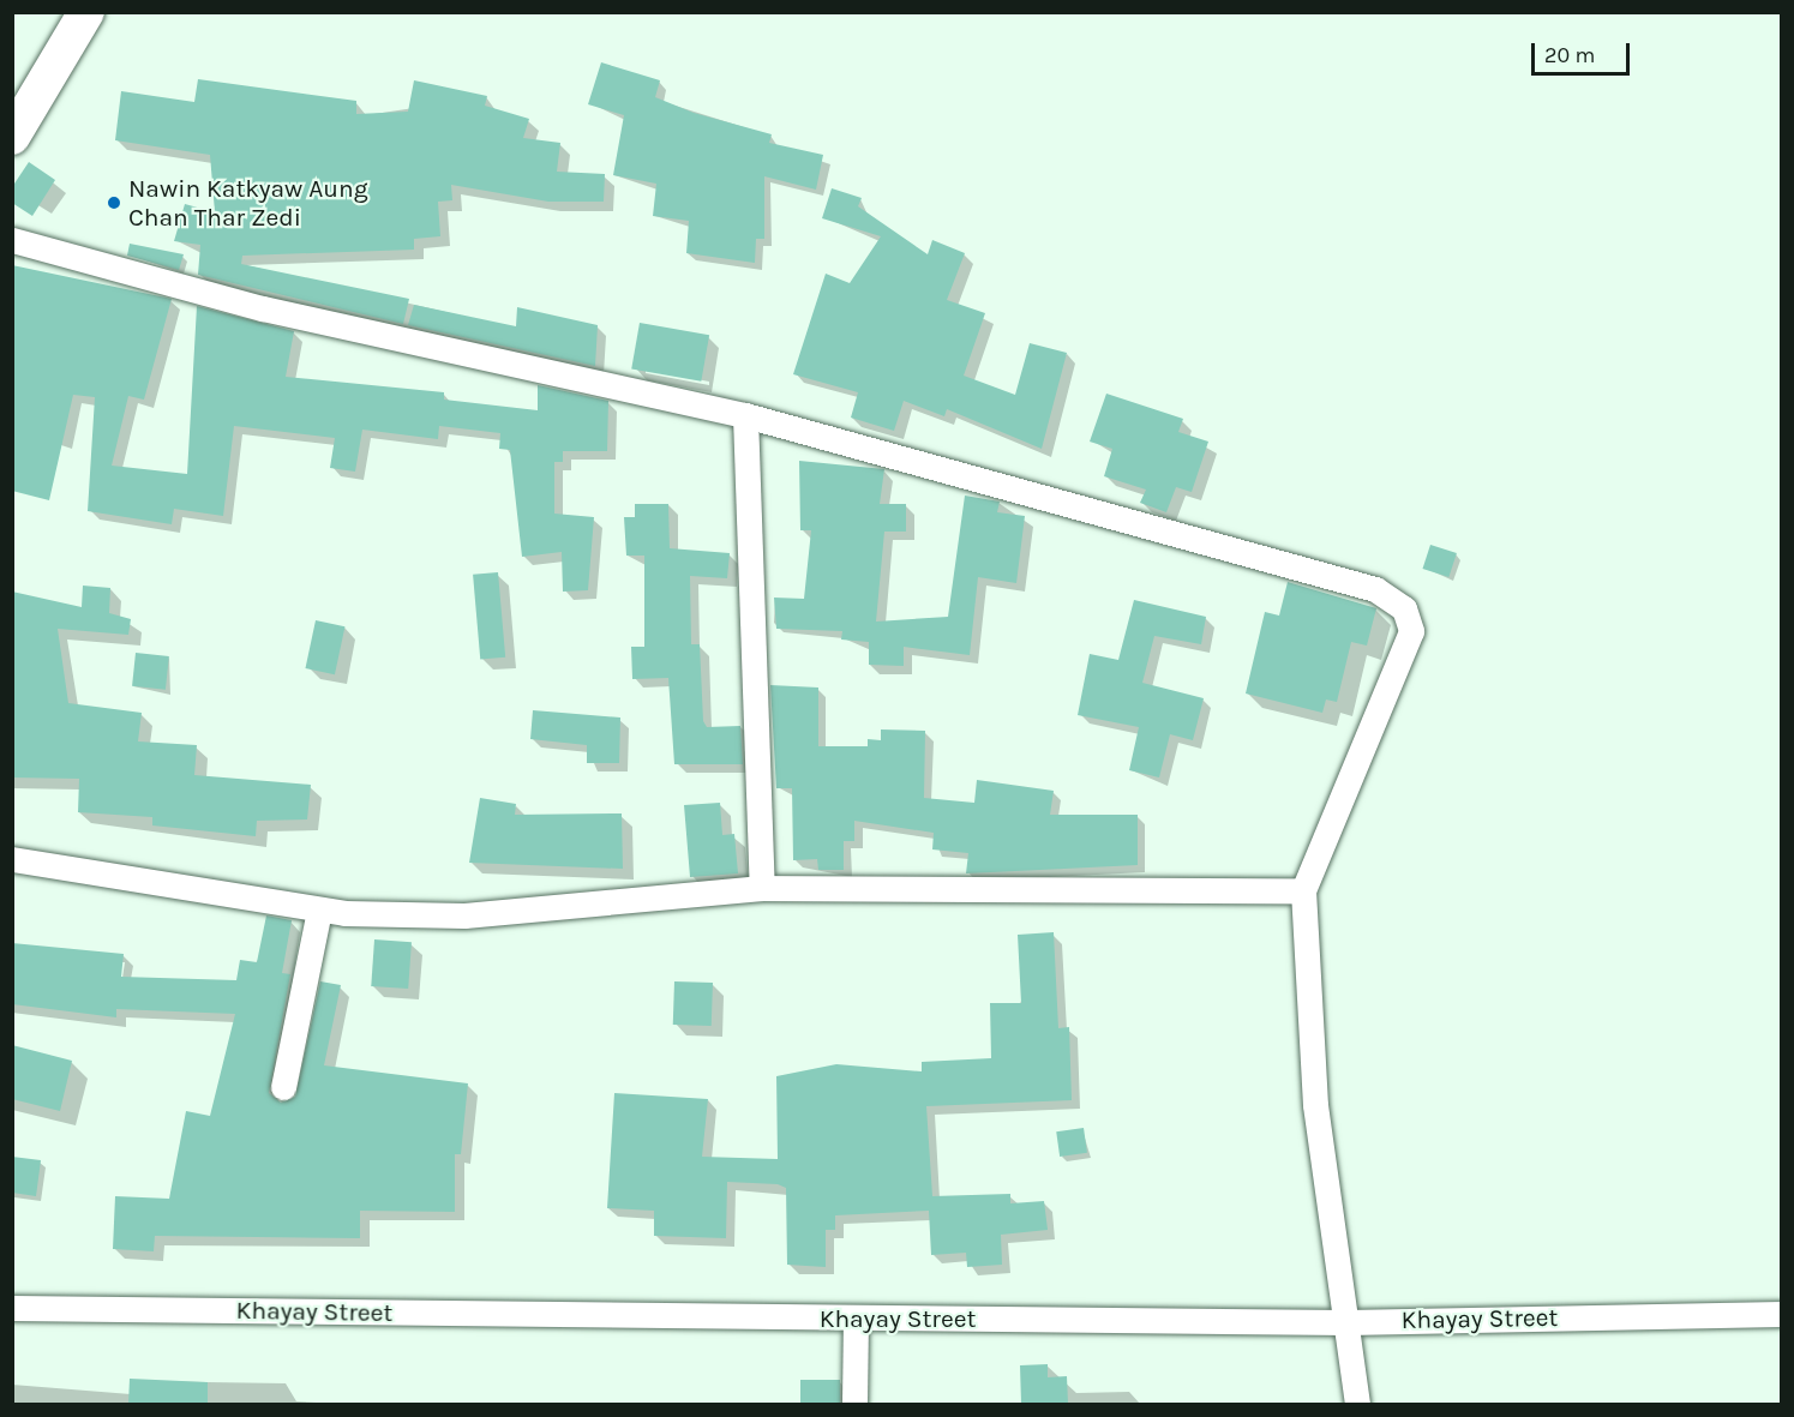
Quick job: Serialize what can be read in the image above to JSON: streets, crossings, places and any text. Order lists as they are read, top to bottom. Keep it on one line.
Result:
{"streets":{"street":["Khayay Street"]},"places":["Nawin Katkyaw Aung Chan Thar Zedi"],"scale_bar":"20 m"}
